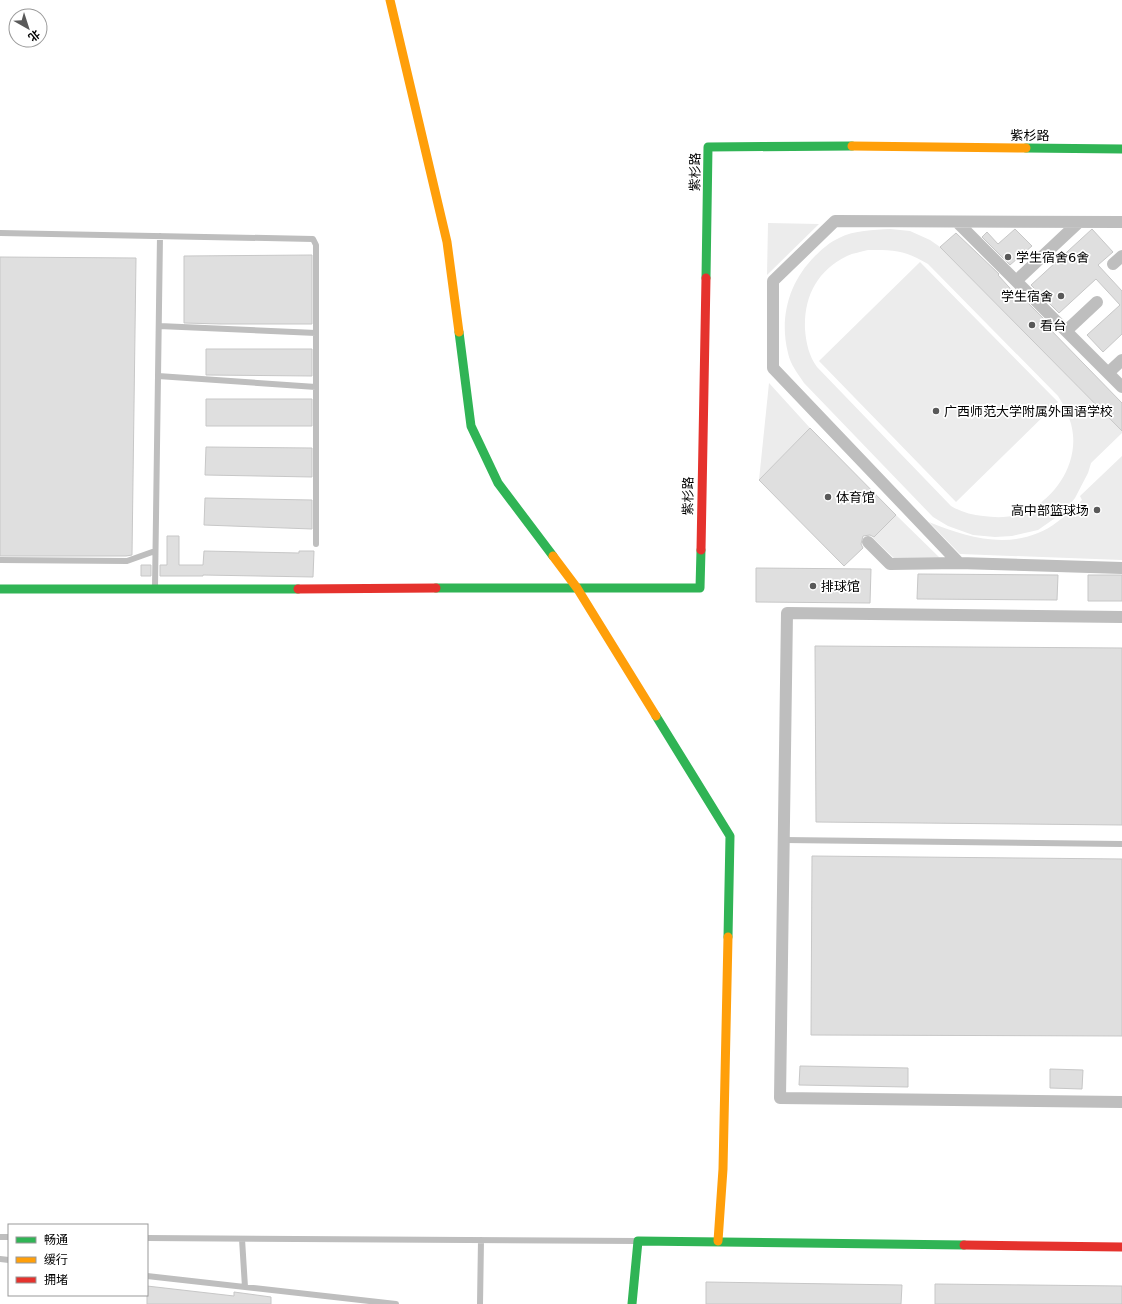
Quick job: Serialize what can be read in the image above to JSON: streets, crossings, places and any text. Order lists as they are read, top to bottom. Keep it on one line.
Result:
{"streets":{"street":["紫杉路"]},"places":["学生宿舍6舍","学生宿舍","看台","广西师范大学附属外国语学校","体育馆","高中部篮球场","排球馆"],"legend":["畅通","缓行","拥堵"],"north":"bottom right"}
